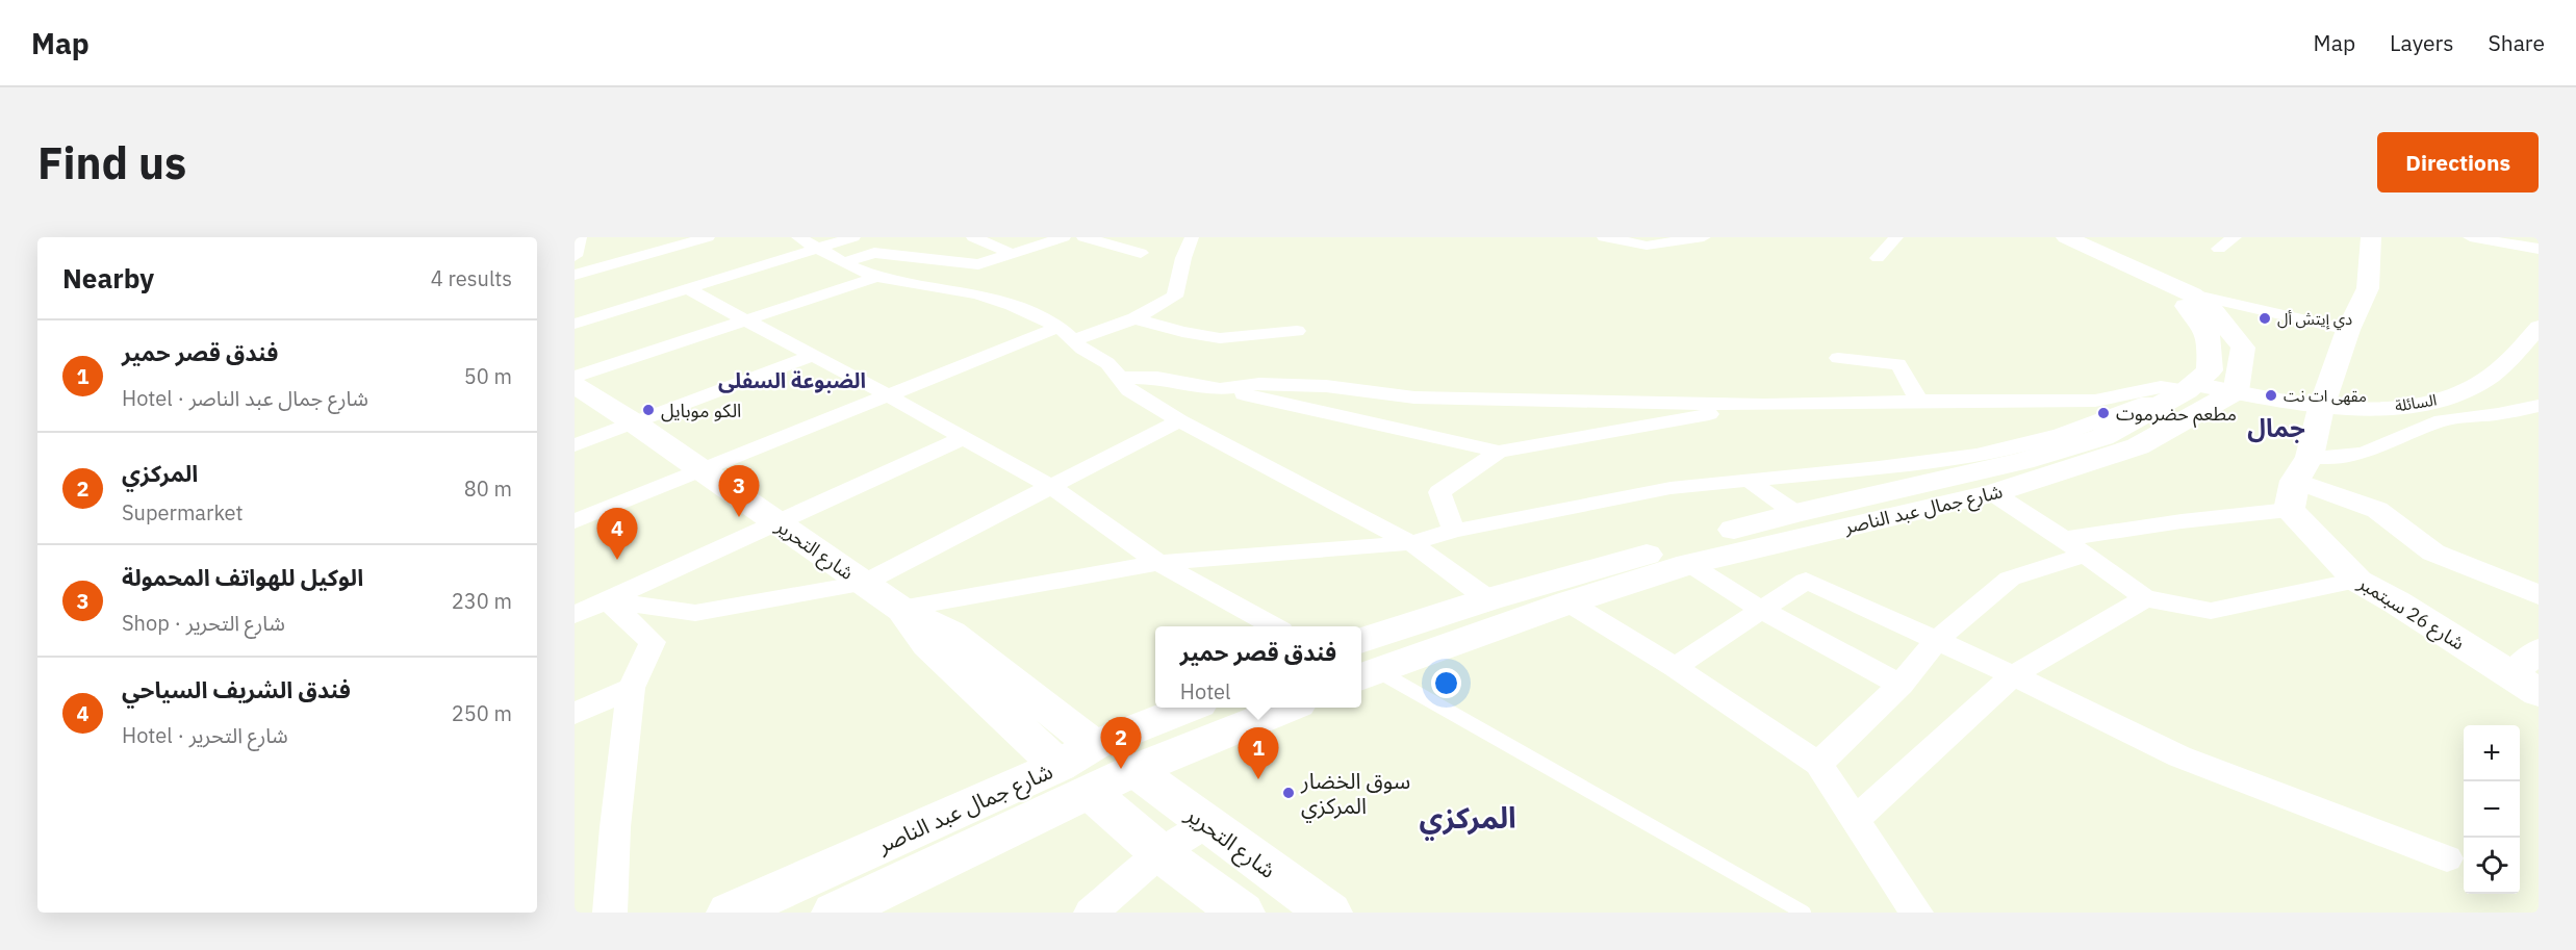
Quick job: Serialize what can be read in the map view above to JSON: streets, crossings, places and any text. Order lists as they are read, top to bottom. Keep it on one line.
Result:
{"streets":{"main road":["شارع جمال عبد الناصر","شارع التحرير","شارع 26 سبتمبر"],"street":["السائلة"]},"crossings":[["السائلة","شارع جمال عبد الناصر"],["شارع جمال عبد الناصر","شارع التحرير"]],"districts":["الضبوعة السفلى","جمال","المركزي"],"places":["دي إيتش أل","مقهى ات نت","الكو موبايل","مطعم حضرموت","سوق الخضار المركزي"],"page":{"header":"Map","nav":["Map","Layers","Share"],"buttons":"Directions","title":"Find us","heading":["Nearby","4 results"],"list":[{"mark":"1","name":"فندق قصر حمير","note":"Hotel · شارع جمال عبد الناصر","value":"50 m"},{"mark":"2","name":"المركزي","note":"Supermarket","value":"80 m"},{"mark":"3","name":"الوكيل للهواتف المحمولة","note":"Shop · شارع التحرير","value":"230 m"},{"mark":"4","name":"فندق الشريف السياحي","note":"Hotel · شارع التحرير","value":"250 m"}],"pins":["3","4","2","1"],"popup":["فندق قصر حمير","Hotel"],"map_buttons":["+","−"]}}
